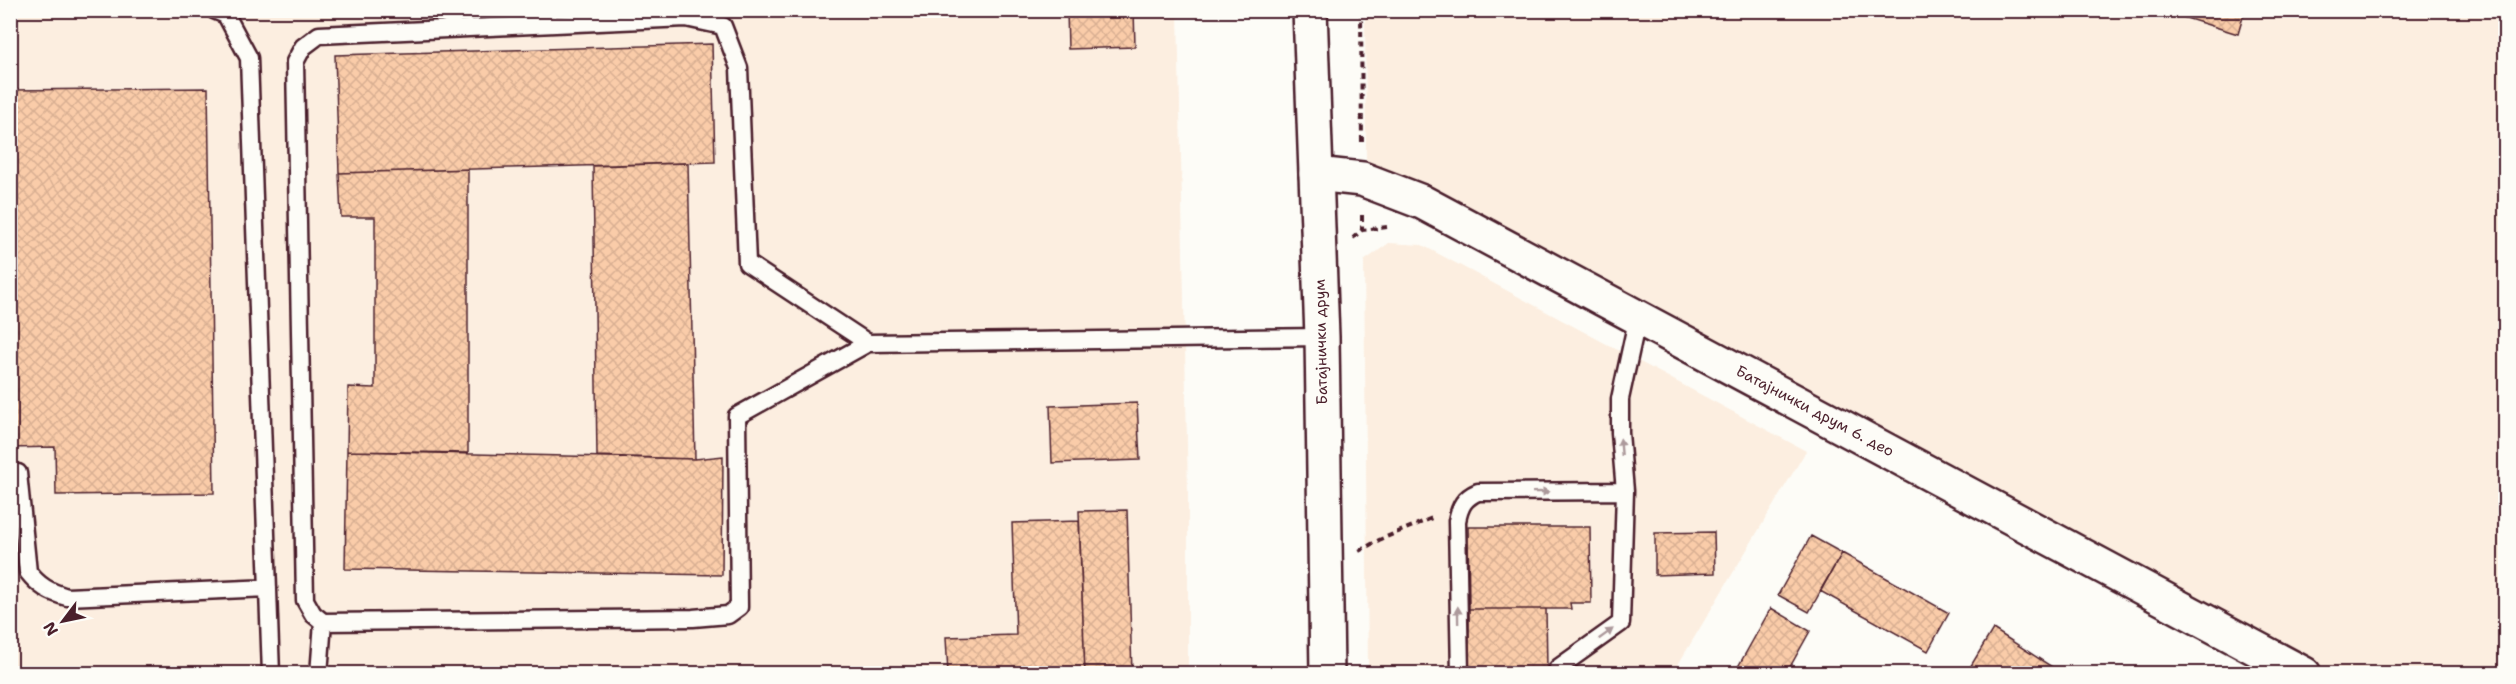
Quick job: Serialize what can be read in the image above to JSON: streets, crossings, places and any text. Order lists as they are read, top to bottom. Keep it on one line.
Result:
{"streets":{"street":["Батајнички друм","Батајнички друм 6. део"]},"crossings":[["Батајнички друм","Батајнички друм 6. део"]],"north":"bottom left"}
